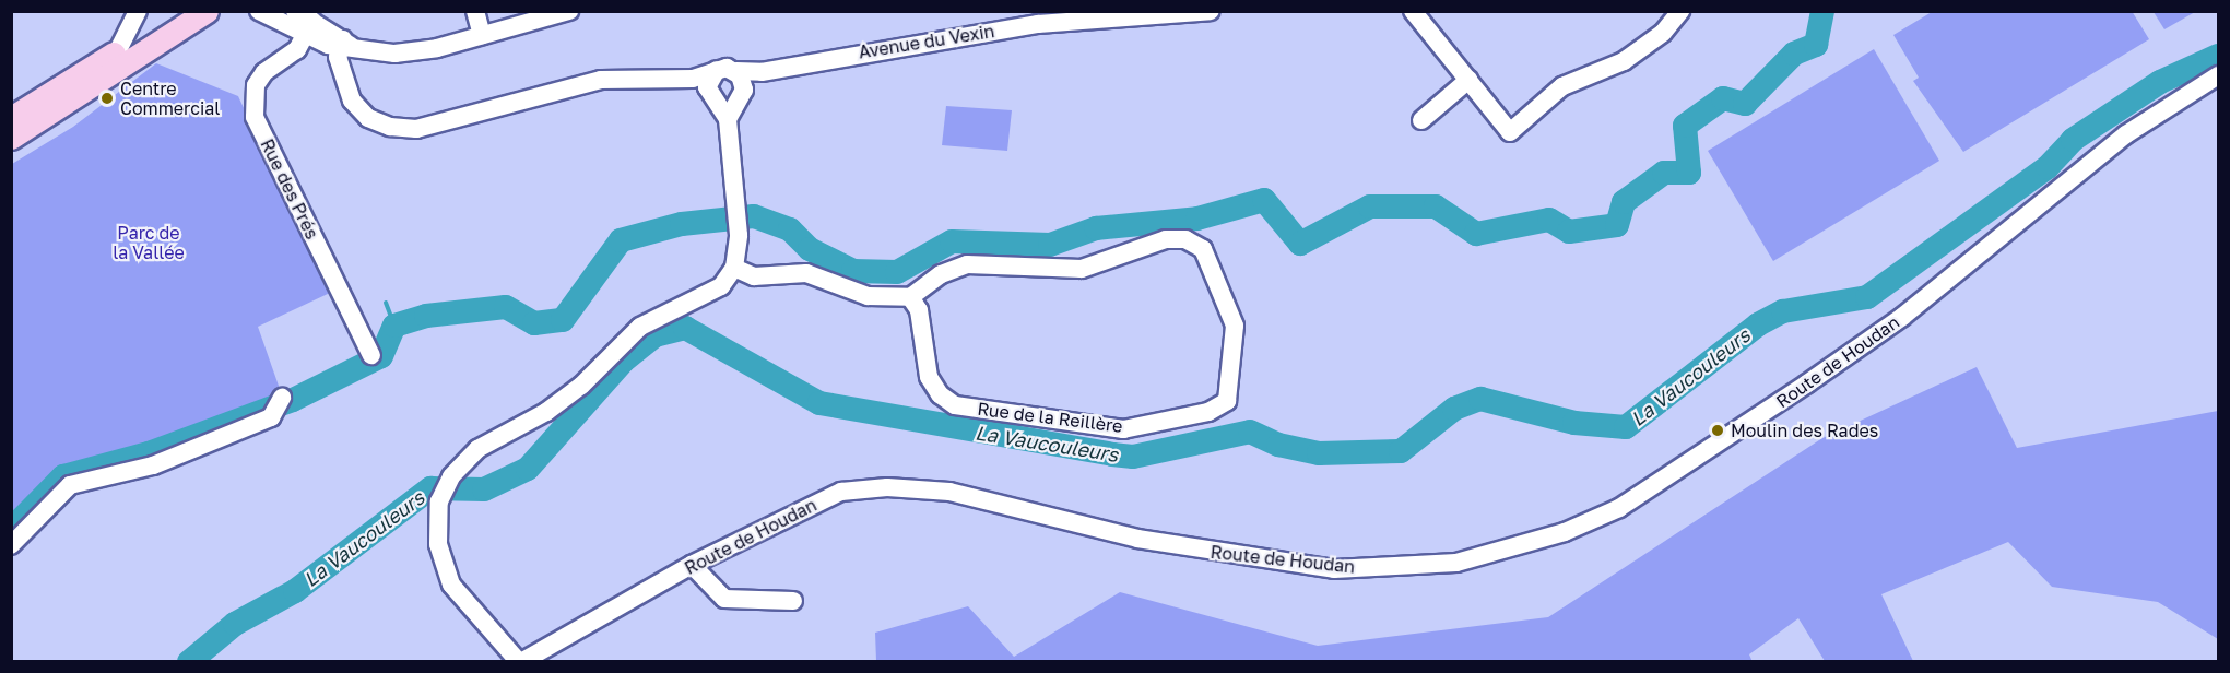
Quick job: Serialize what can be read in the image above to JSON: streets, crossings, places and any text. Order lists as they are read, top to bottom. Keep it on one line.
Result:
{"streets":{"street":["Avenue du Vexin","Rue des Prés","Route de Houdan","Rue de la Reillère"]},"water":["La Vaucouleurs"],"parks":["Parc de la Vallée"],"places":["Centre Commercial","Moulin des Rades"]}
